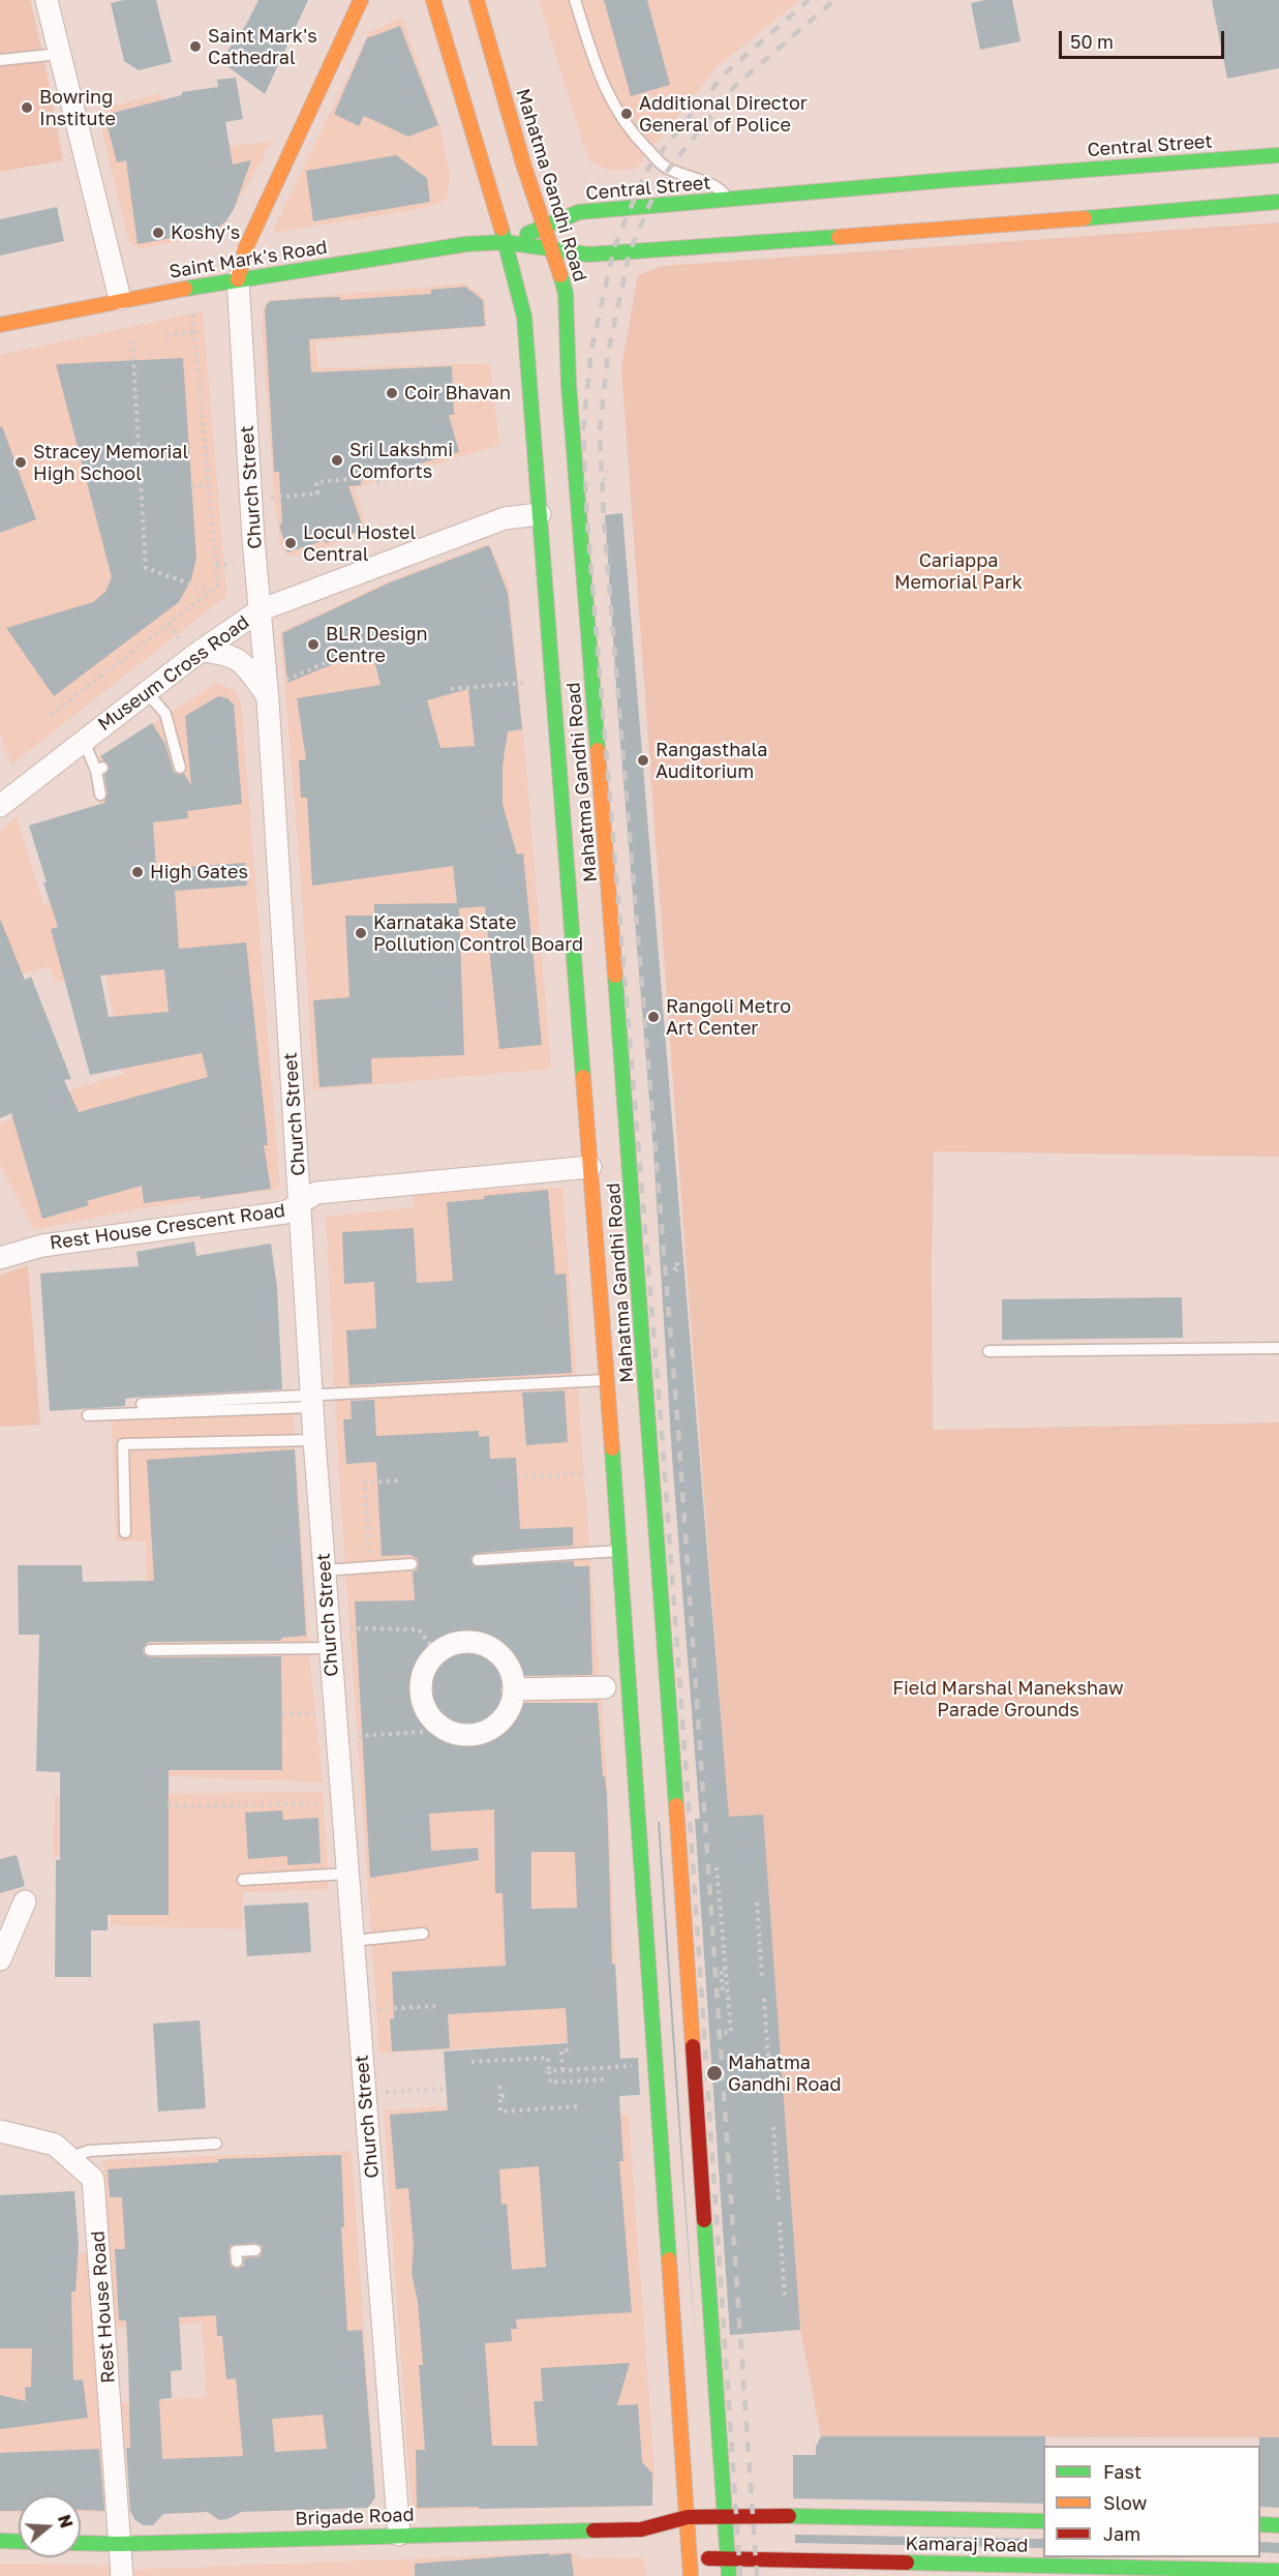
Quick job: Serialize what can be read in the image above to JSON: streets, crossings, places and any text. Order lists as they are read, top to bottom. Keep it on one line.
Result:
{"streets":{"main road":["Central Street","Mahatma Gandhi Road","Saint Mark's Road","Brigade Road","Kamaraj Road"],"street":["Church Street","Museum Cross Road","Rest House Crescent Road","Rest House Road"]},"crossings":[["Central Street","Mahatma Gandhi Road"],["Central Street","Saint Mark's Road"],["Mahatma Gandhi Road","Saint Mark's Road"],["Mahatma Gandhi Road","Museum Cross Road"],["Mahatma Gandhi Road","Rest House Crescent Road"],["Mahatma Gandhi Road","Brigade Road"],["Mahatma Gandhi Road","Kamaraj Road"],["Saint Mark's Road","Church Street"],["Church Street","Museum Cross Road"],["Church Street","Rest House Crescent Road"],["Church Street","Brigade Road"],["Rest House Road","Brigade Road"],["Brigade Road","Kamaraj Road"]],"parks":["Cariappa Memorial Park","Field Marshal Manekshaw Parade Grounds"],"places":["Saint Mark's Cathedral","Bowring Institute","Additional Director General of Police","Koshy's","Coir Bhavan","Sri Lakshmi Comforts","Stracey Memorial High School","Locul Hostel Central","BLR Design Centre","Rangasthala Auditorium","High Gates","Karnataka State Pollution Control Board","Rangoli Metro Art Center","Mahatma Gandhi Road"],"legend":["Fast","Slow","Jam"],"scale_bar":"50 m","north":"right"}
